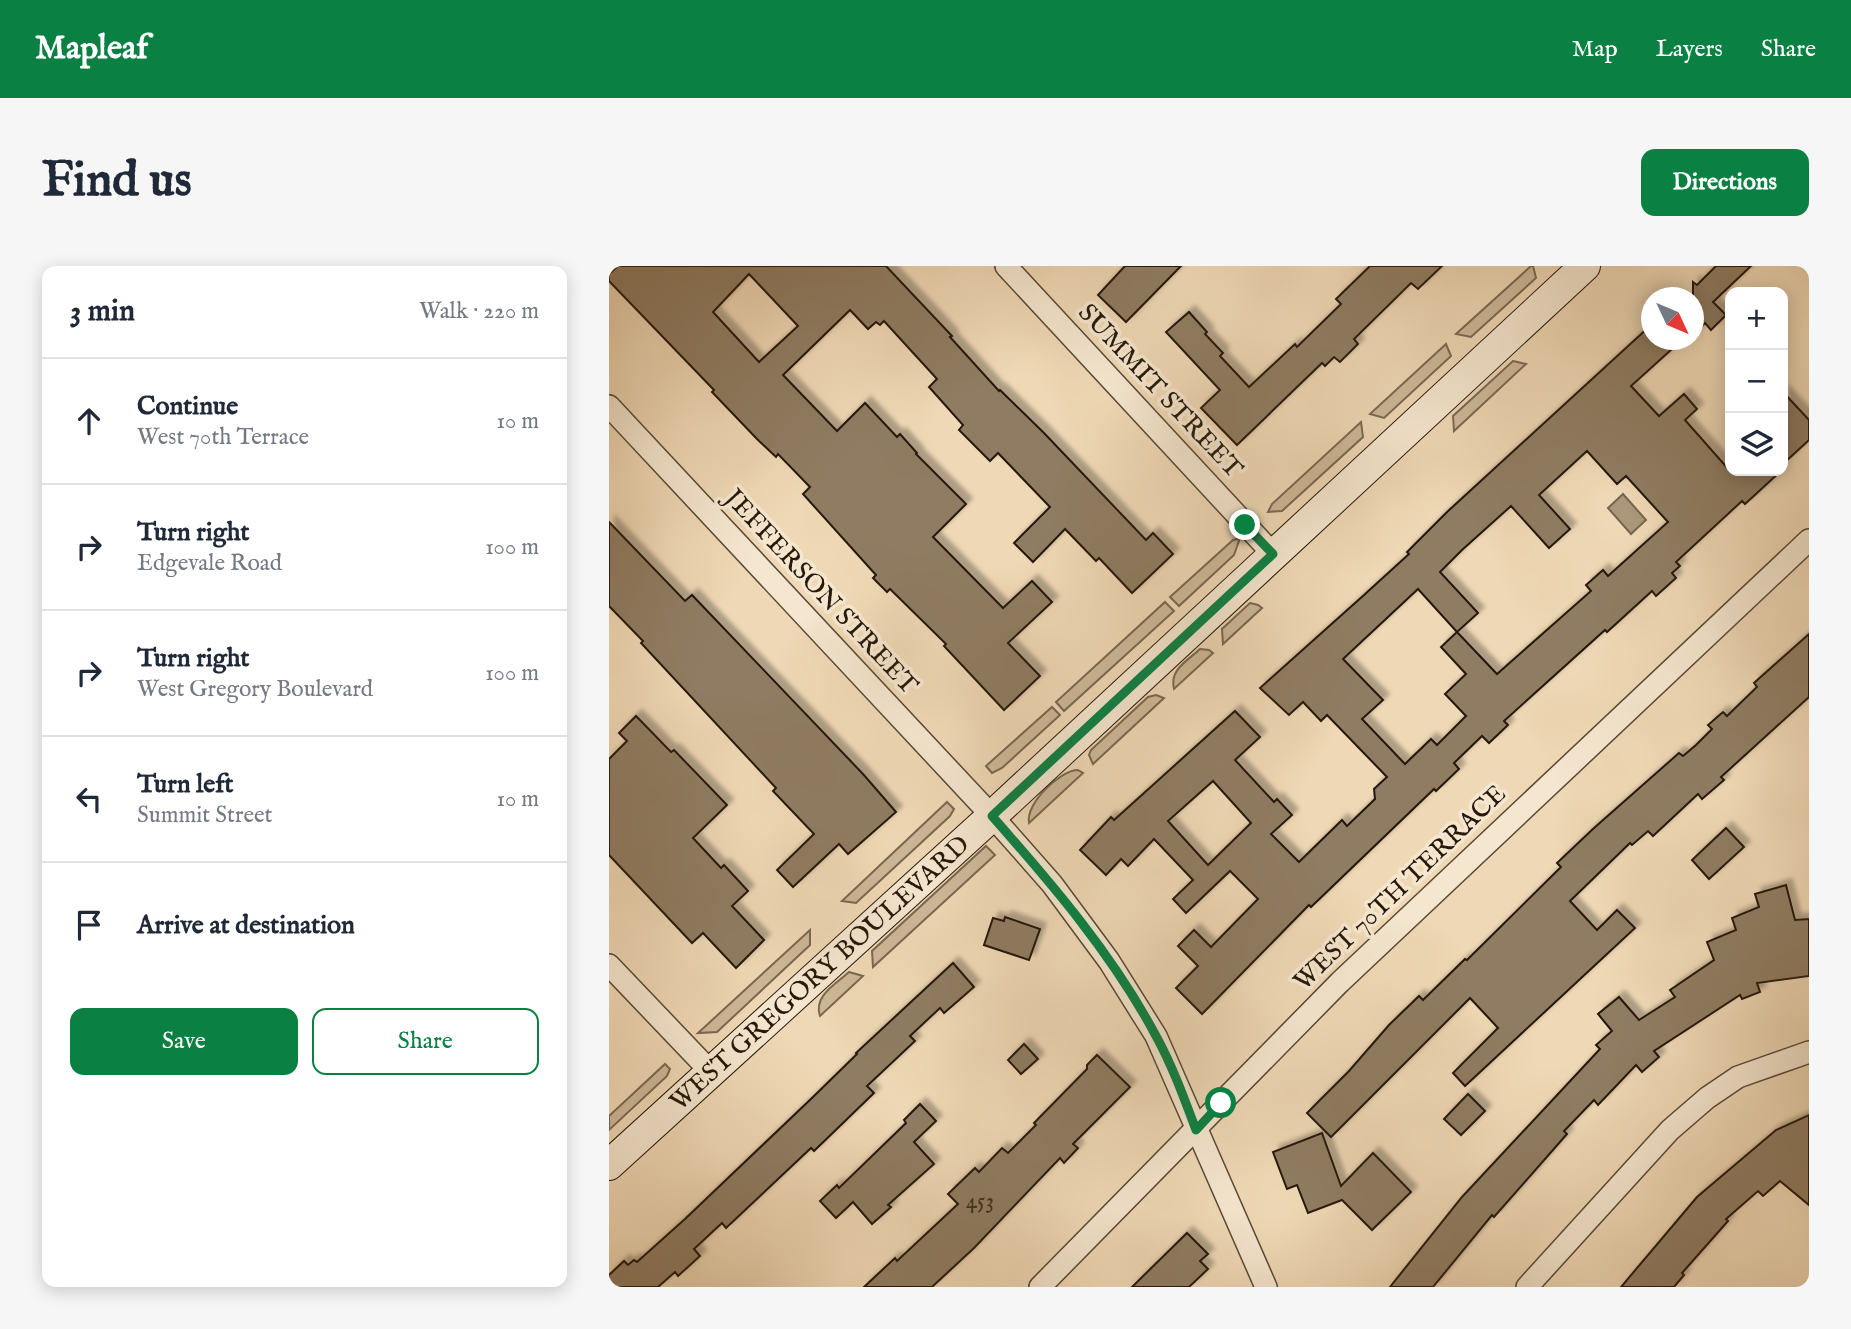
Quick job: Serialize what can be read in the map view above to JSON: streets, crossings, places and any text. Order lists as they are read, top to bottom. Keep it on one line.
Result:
{"streets":{"main road":["WEST GREGORY BOULEVARD"],"street":["SUMMIT STREET","JEFFERSON STREET","WEST 70TH TERRACE"]},"crossings":[["SUMMIT STREET","WEST GREGORY BOULEVARD"],["JEFFERSON STREET","WEST 70TH TERRACE"],["JEFFERSON STREET","WEST GREGORY BOULEVARD"]],"house_numbers":["453"],"north":"bottom right","page":{"header":"Mapleaf","nav":["Map","Layers","Share"],"buttons":["Directions",["Save","Share"]],"title":"Find us","heading":["3 min","Walk · 220 m"],"map_buttons":["+","−"],"list":[["Continue","West 70th Terrace","10 m"],["Turn right","Edgevale Road","100 m"],["Turn right","West Gregory Boulevard","100 m"],["Turn left","Summit Street","10 m"],"Arrive at destination"]}}
